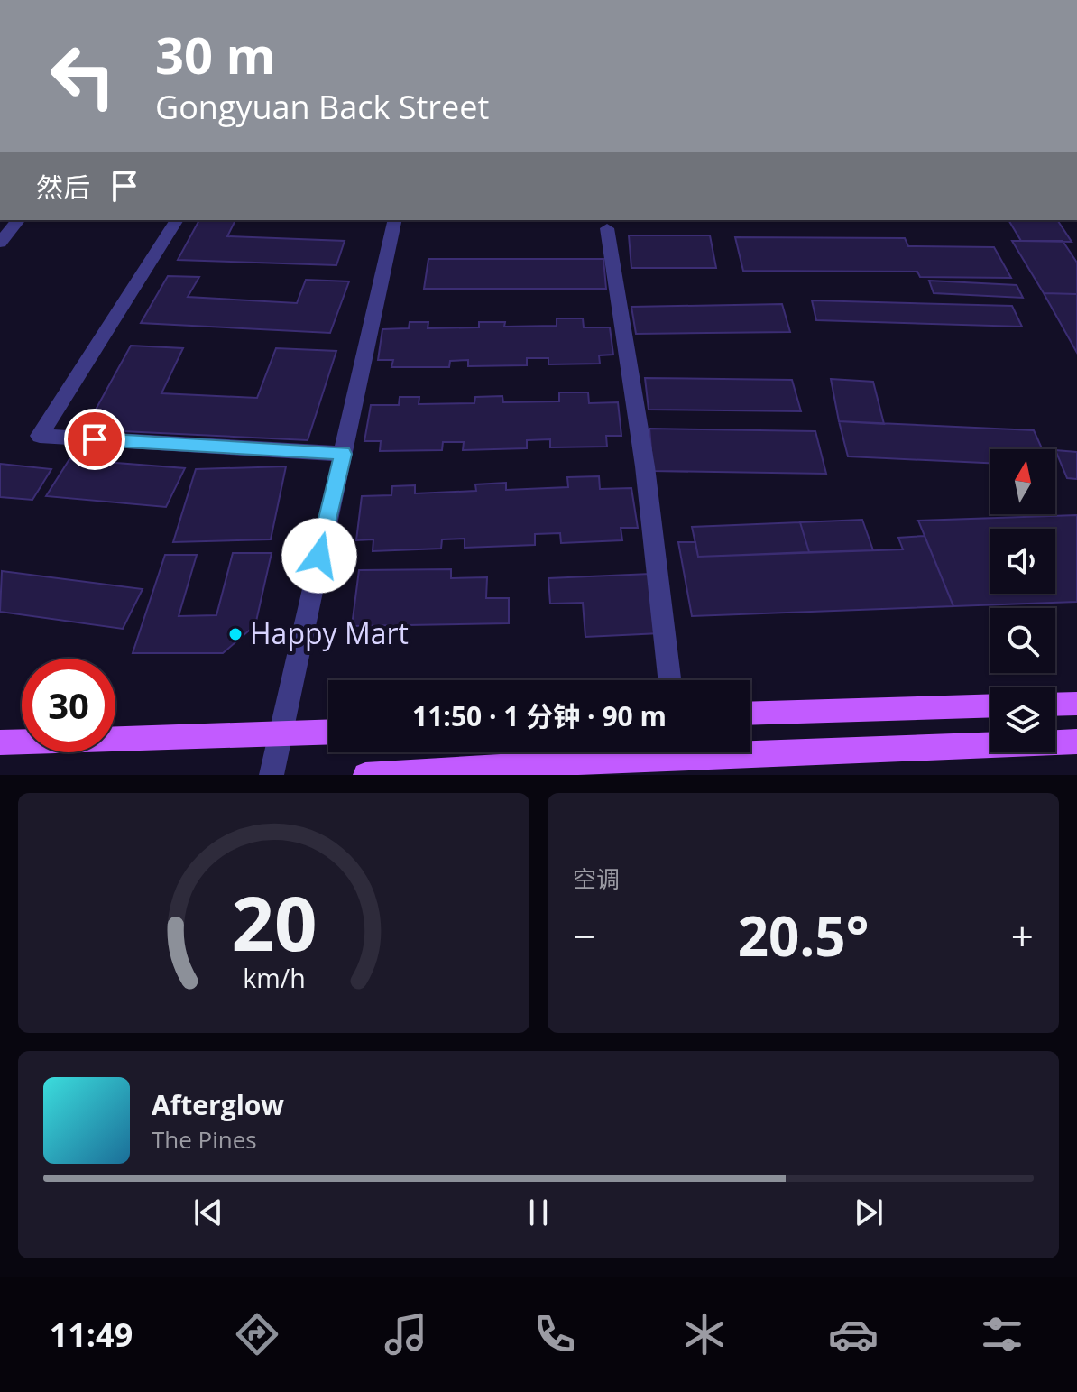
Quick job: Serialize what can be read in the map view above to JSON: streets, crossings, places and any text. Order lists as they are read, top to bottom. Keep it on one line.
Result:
{"places":["Happy Mart"],"north":"top","page":{"turn":["30 m","Gongyuan Back Street"],"then":"然后","limit":"30","trip":"11:50 · 1 分钟 · 90 m","tile":"空调","heat":["−","20.5°","+"],"song":["Afterglow","The Pines"],"tabs":"11:49","gauge":["20","km/h"]}}
